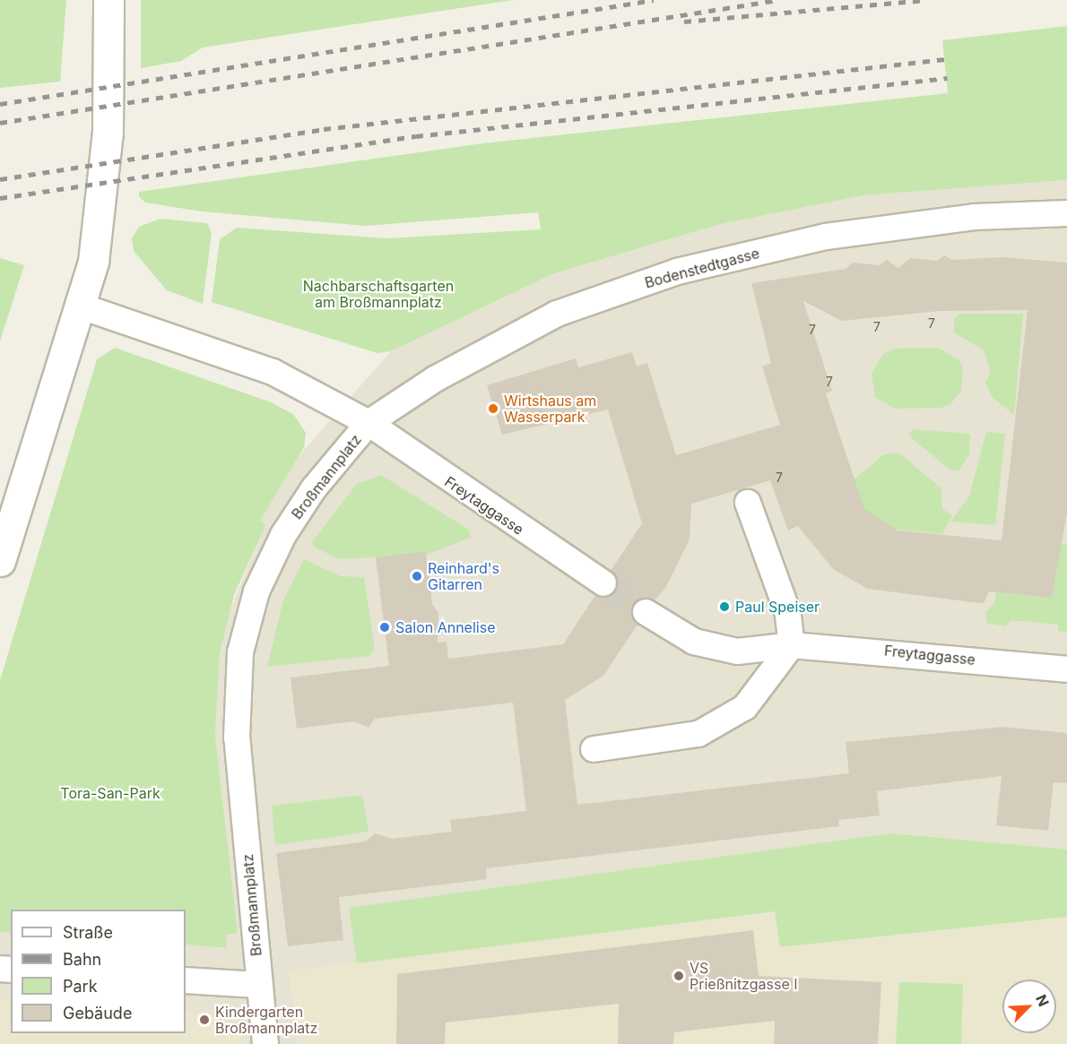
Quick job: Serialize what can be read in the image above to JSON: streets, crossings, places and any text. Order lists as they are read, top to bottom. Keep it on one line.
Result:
{"streets":{"street":["Bodenstedtgasse","Broßmannplatz","Freytaggasse"]},"crossings":[["Bodenstedtgasse","Broßmannplatz"],["Bodenstedtgasse","Freytaggasse"],["Broßmannplatz","Freytaggasse"]],"parks":["Nachbarschaftsgarten am Broßmannplatz","Tora-San-Park"],"places":["Wirtshaus am Wasserpark","Reinhard's Gitarren","Paul Speiser","Salon Annelise","VS Prießnitzgasse I","Kindergarten Broßmannplatz"],"house_numbers":["7","7","7","7","7"],"legend":["Straße","Bahn","Park","Gebäude"],"north":"top right"}
